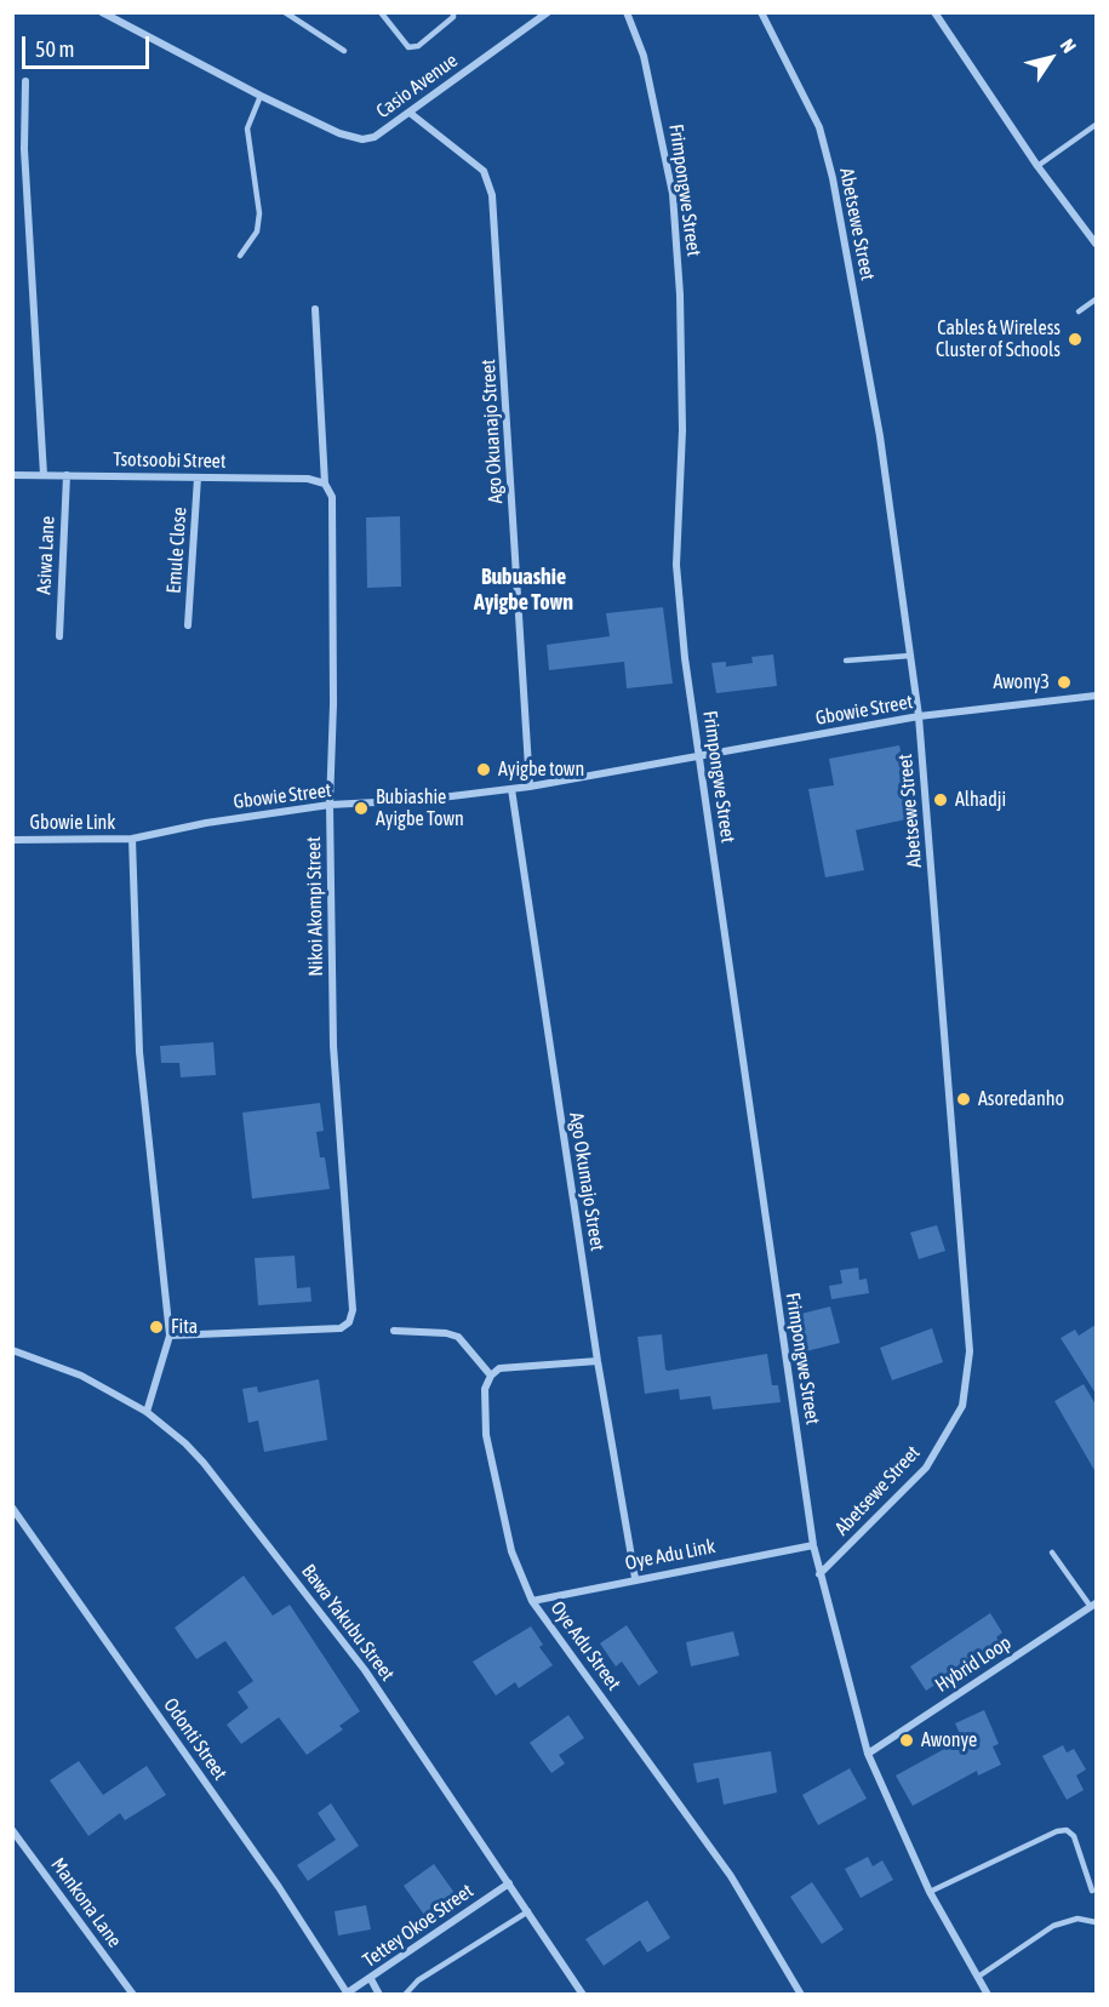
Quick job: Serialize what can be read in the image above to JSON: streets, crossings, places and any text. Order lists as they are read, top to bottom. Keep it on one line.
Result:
{"streets":{"street":["Casio Avenue","Frimpongwe Street","Abetsewe Street","Ago Okuanajo Street","Tsotsoobi Street","Emule Close","Asiwa Lane","Gbowie Street","Gbowie Link","Nikoi Akompi Street","Ago Okumajo Street","Oye Adu Link","Bawa Yakubu Street","Oye Adu Street","Hybrid Loop","Odonti Street","Mankona Lane","Tettey Okoe Street"]},"crossings":[["Casio Avenue","Ago Okuanajo Street"],["Frimpongwe Street","Abetsewe Street"],["Frimpongwe Street","Gbowie Street"],["Frimpongwe Street","Oye Adu Link"],["Abetsewe Street","Gbowie Street"],["Ago Okuanajo Street","Gbowie Street"],["Tsotsoobi Street","Emule Close"],["Tsotsoobi Street","Asiwa Lane"],["Tsotsoobi Street","Nikoi Akompi Street"],["Gbowie Street","Gbowie Link"],["Gbowie Street","Nikoi Akompi Street"],["Gbowie Street","Ago Okumajo Street"],["Ago Okumajo Street","Oye Adu Link"],["Oye Adu Link","Oye Adu Street"],["Bawa Yakubu Street","Tettey Okoe Street"],["Odonti Street","Tettey Okoe Street"]],"districts":["Bubuashie Ayigbe Town"],"places":["Cables & Wireless Cluster of Schools","Awony3","Ayigbe town","Alhadji","Bubiashie Ayigbe Town","Asoredanho","Fita","Awonye"],"scale_bar":"50 m","north":"top right"}
